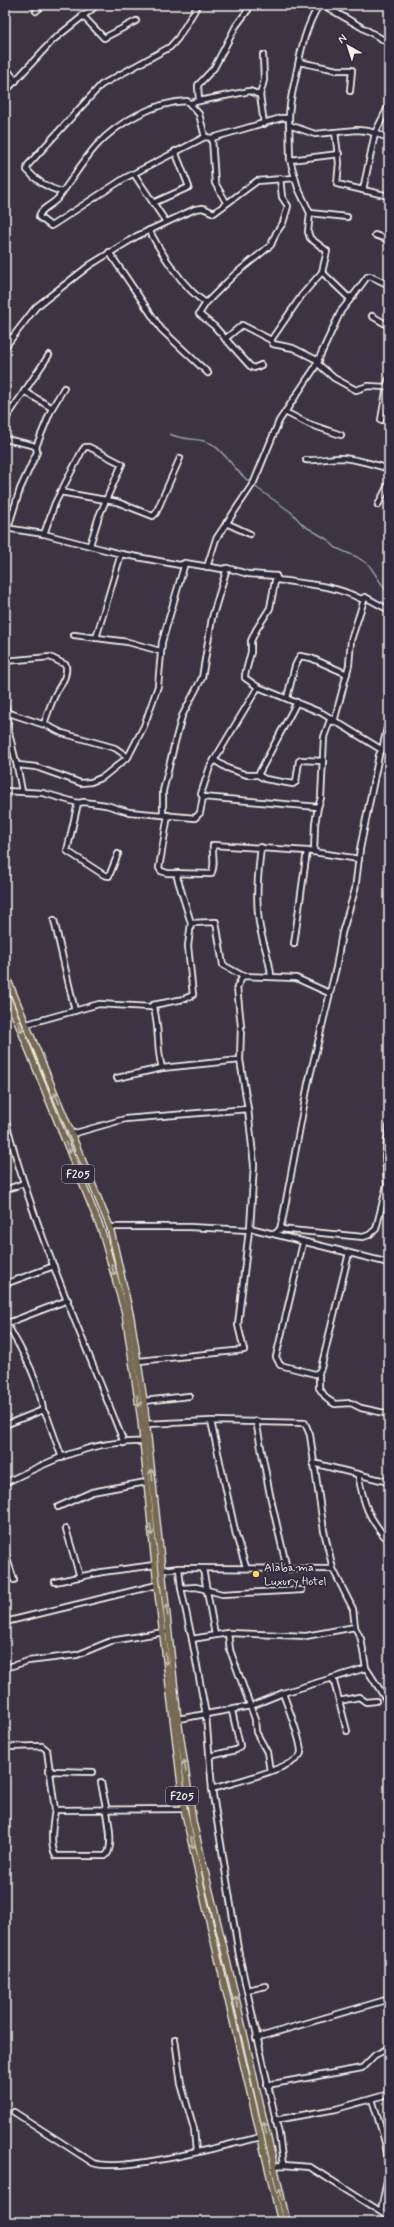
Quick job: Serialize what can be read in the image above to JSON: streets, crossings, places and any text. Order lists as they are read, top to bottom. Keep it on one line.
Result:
{"streets":{"main road":["F205"]},"places":["Alabama Luxury Hotel"],"north":"top left"}
